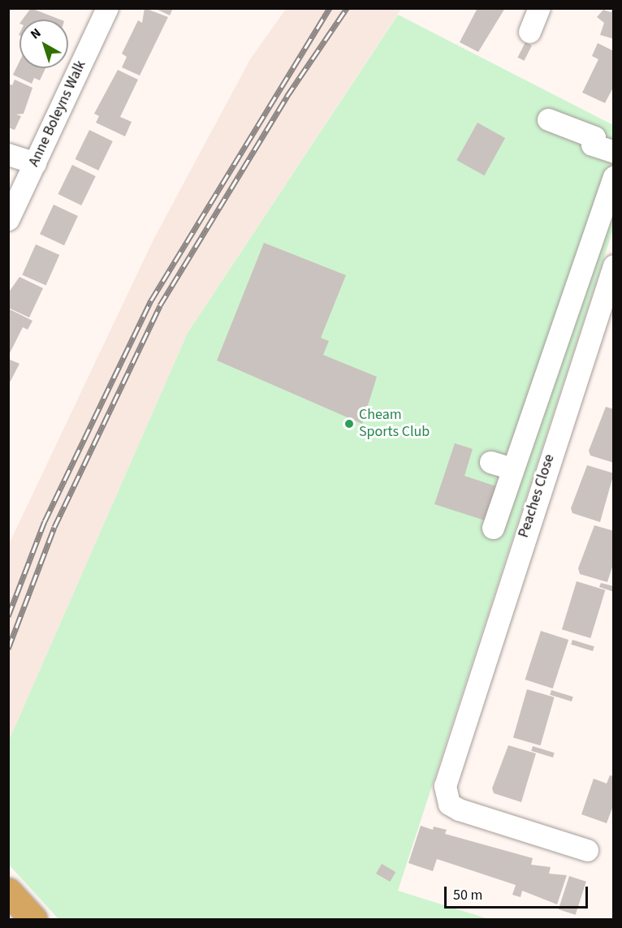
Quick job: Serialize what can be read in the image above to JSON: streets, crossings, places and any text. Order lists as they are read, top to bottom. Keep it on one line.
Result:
{"streets":{"street":["Anne Boleyns Walk","Peaches Close"]},"places":["Cheam Sports Club"],"scale_bar":"50 m","north":"top left"}
